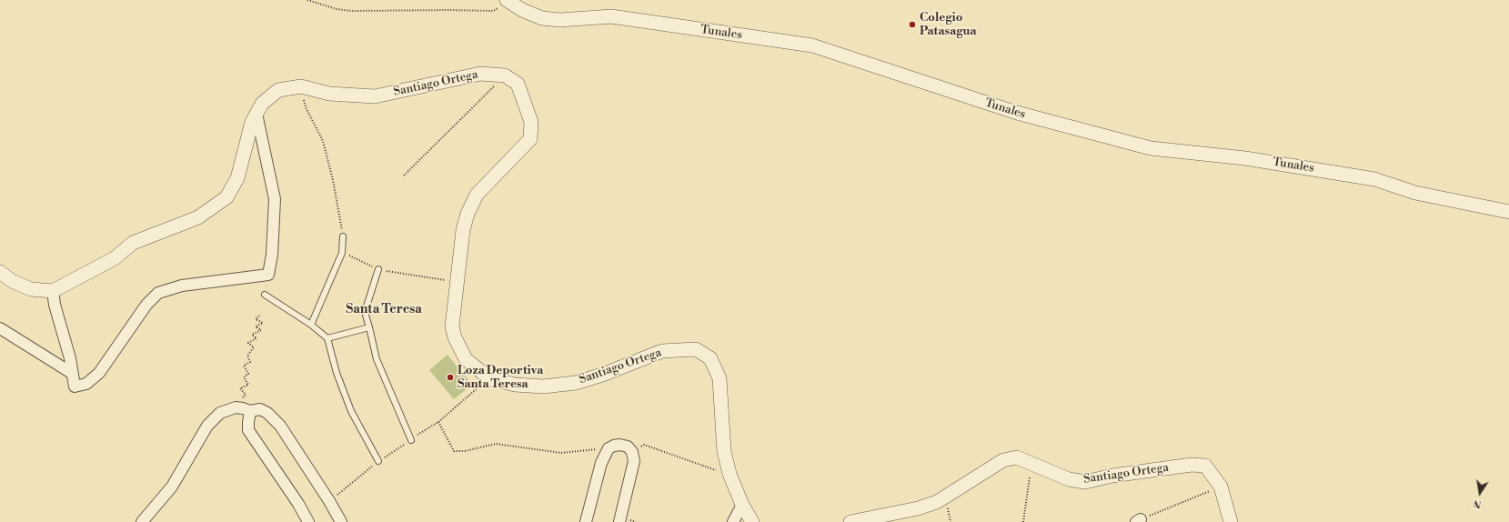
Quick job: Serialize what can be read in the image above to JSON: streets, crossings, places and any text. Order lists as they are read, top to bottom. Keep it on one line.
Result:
{"streets":{"street":["Tunales","Santiago Ortega"]},"districts":["Santa Teresa"],"places":["Colegio Patasagua","Loza Deportiva Santa Teresa"],"north":"bottom"}
